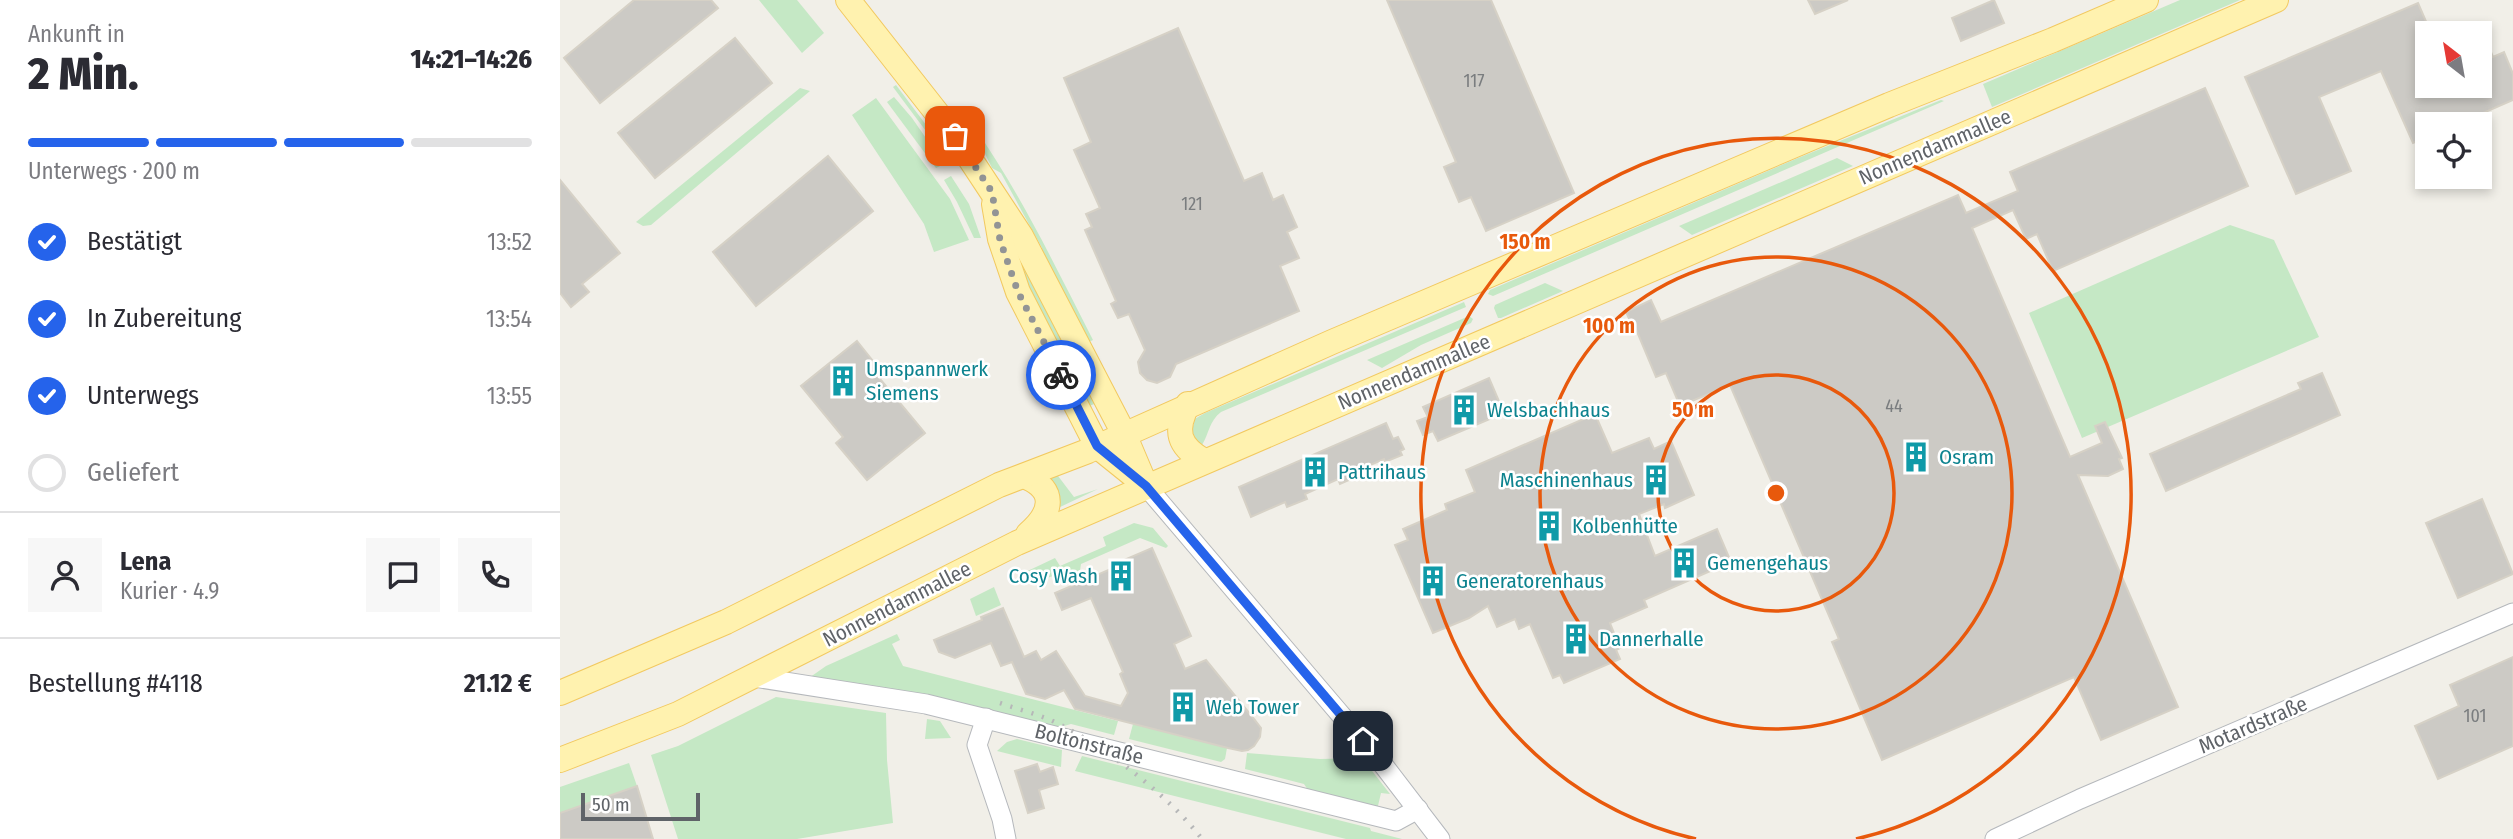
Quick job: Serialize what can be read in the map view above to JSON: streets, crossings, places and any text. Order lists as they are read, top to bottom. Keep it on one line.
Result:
{"streets":{"main road":["Nonnendammallee"],"street":["Motardstraße","Boltonstraße"]},"crossings":[["Nonnendammallee","Boltonstraße"]],"places":{"building":["Umspannwerk Siemens","Welsbachhaus","Osram","Pattrihaus","Maschinenhaus","Kolbenhütte","Gemengehaus","Cosy Wash","Generatorenhaus","Dannerhalle","Web Tower"]},"house_numbers":["117","121","44","101"],"scale_bar":"50 m","north":"top left","page":{"heading":["2 Min.","Ankunft in","14:21–14:26"],"panel":["Lena","Kurier · 4.9","Bestellung #4118","21.12 €"],"bar":"Unterwegs · 200 m","list":[["Bestätigt","13:52"],["In Zubereitung","13:54"],["Unterwegs","13:55"],"Geliefert"],"scale":"50 m"},"rings":["150 m","100 m","50 m"]}
